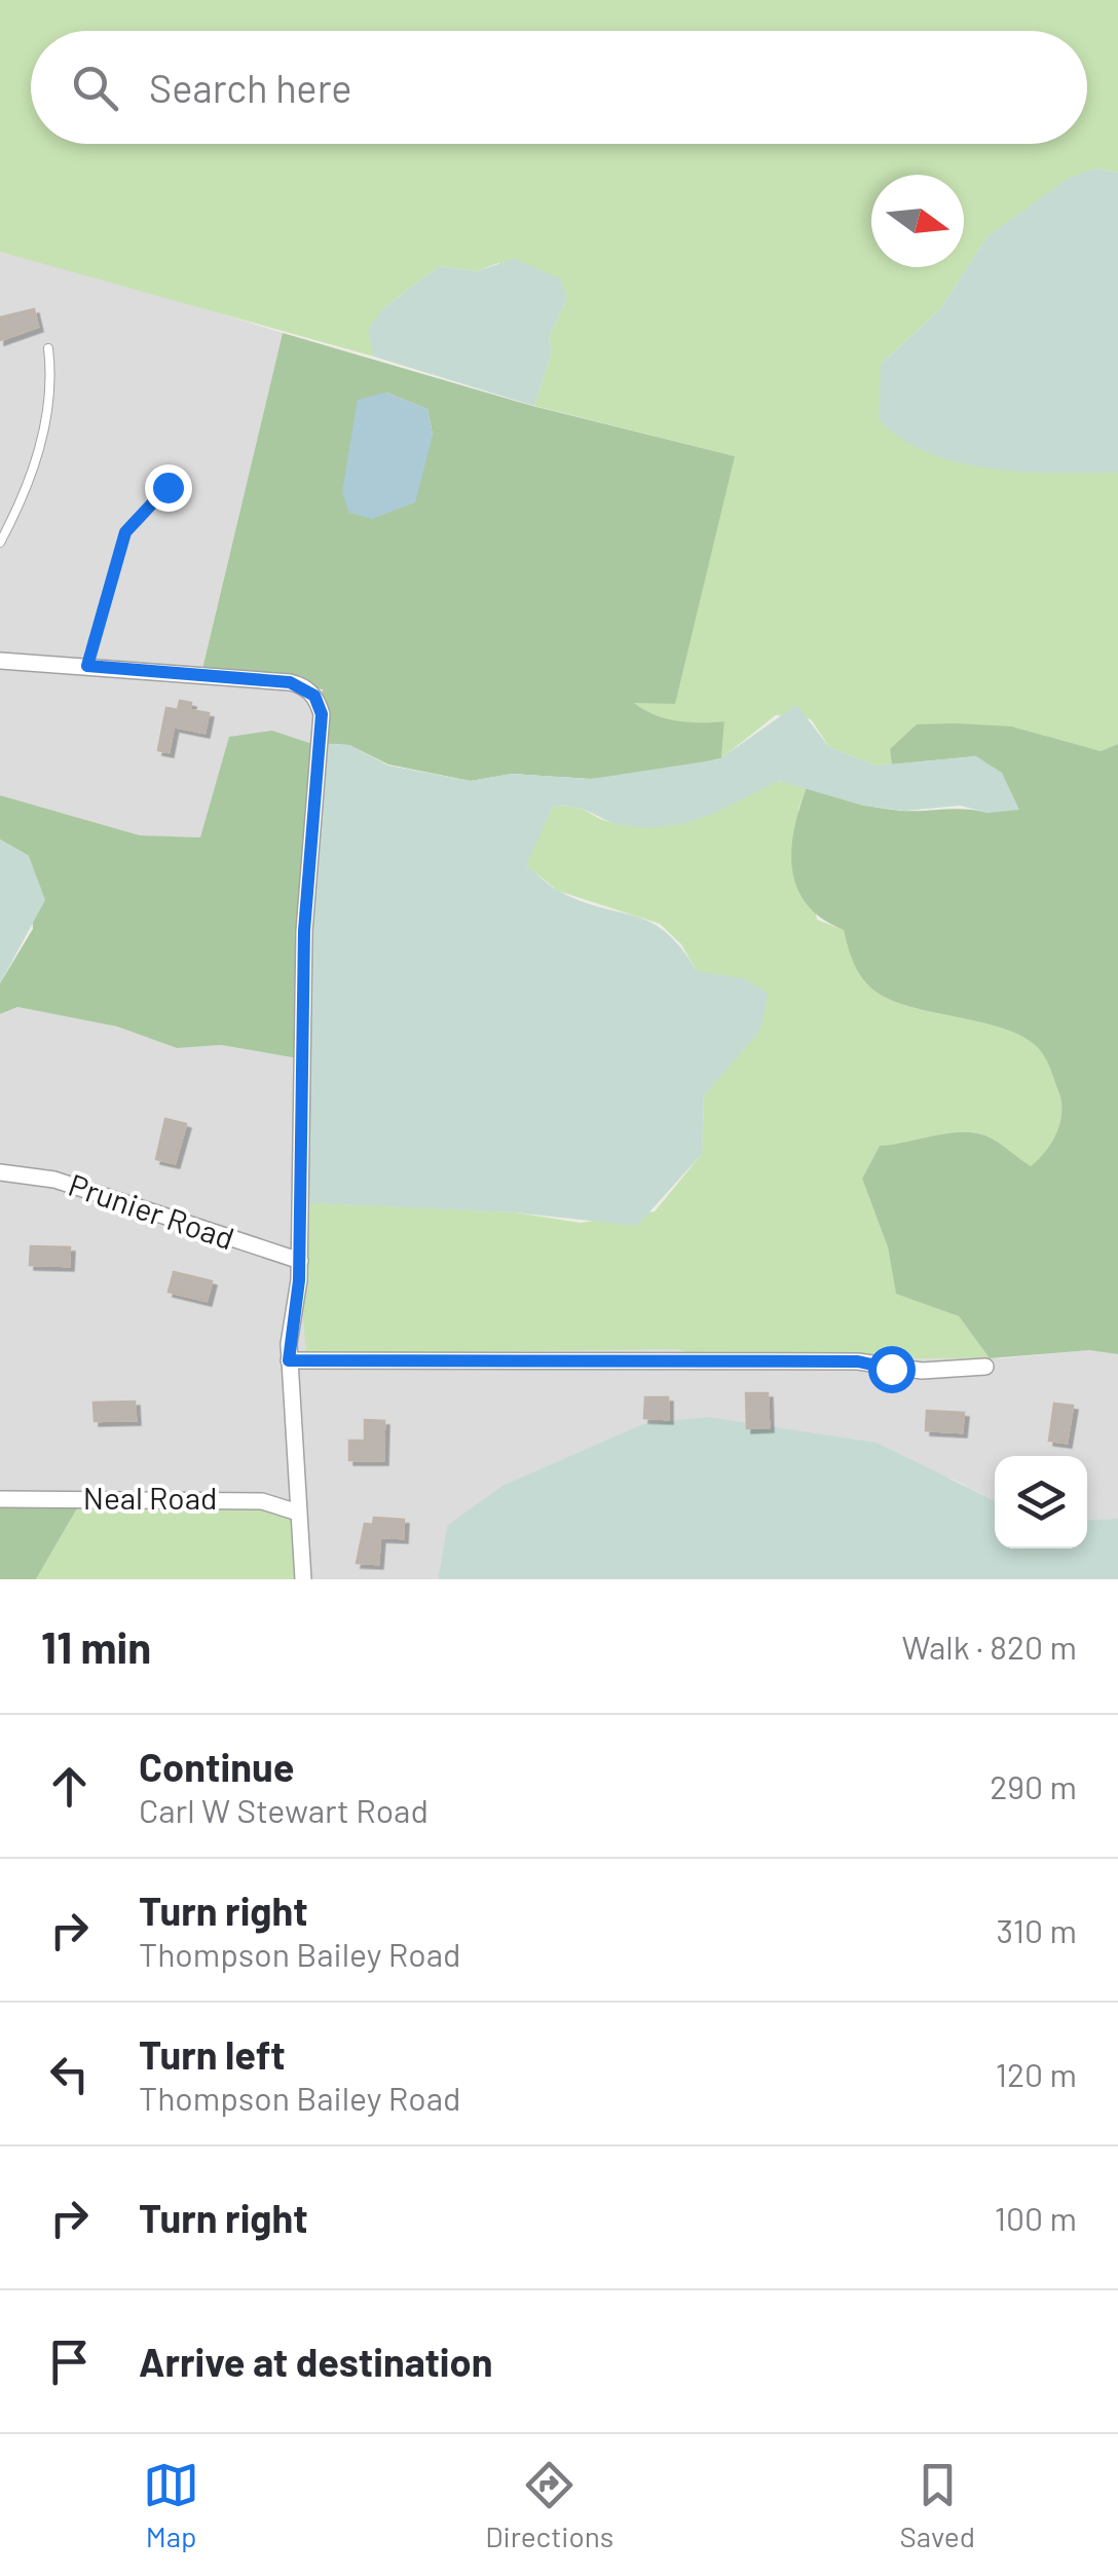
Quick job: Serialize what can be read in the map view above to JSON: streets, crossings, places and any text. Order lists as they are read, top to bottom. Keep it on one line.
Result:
{"streets":{"street":["Prunier Road","Neal Road"]},"north":"right","page":{"search":"Search here","heading":["11 min","Walk · 820 m"],"list":[["Continue","Carl W Stewart Road","290 m"],["Turn right","Thompson Bailey Road","310 m"],["Turn left","Thompson Bailey Road","120 m"],["Turn right","100 m"],"Arrive at destination"],"nav":["Map","Directions","Saved"]}}
